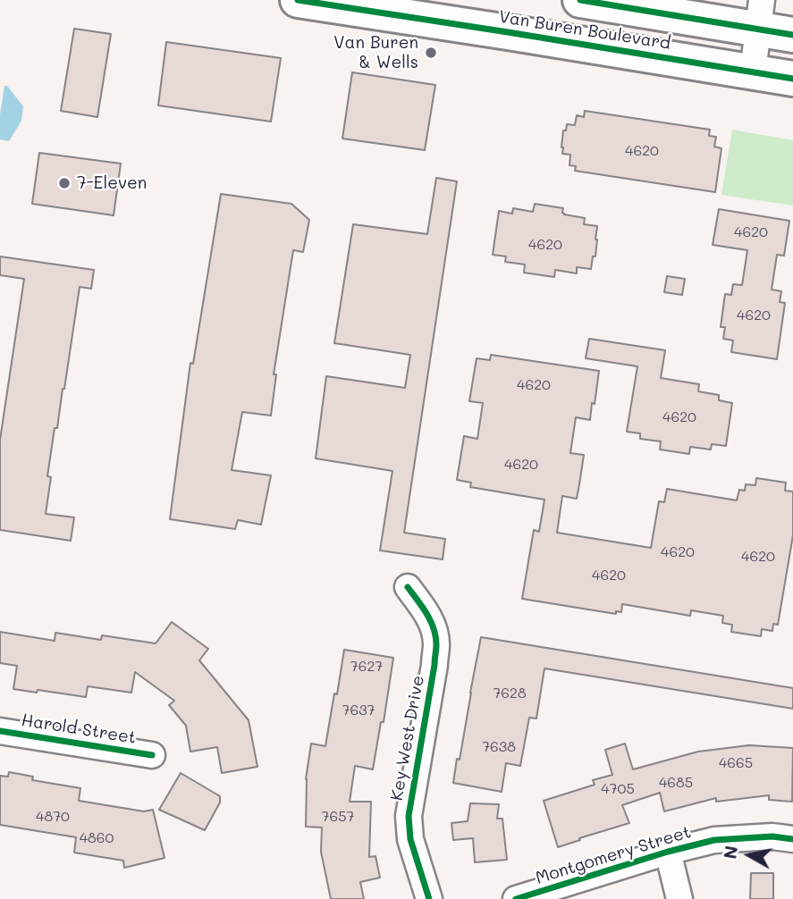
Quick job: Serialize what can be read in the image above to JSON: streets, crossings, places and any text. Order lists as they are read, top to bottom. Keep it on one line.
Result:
{"streets":{"main road":["Van Buren Boulevard"],"street":["Harold Street","Key West Drive","Montgomery Street"]},"places":["Van Buren & Wells","7-Eleven"],"house_numbers":["4620","4620","4620","4620","4620","4620","4620","4620","4620","4620","7627","7628","7637","7638","4665","4685","4705","4870","7657","4860"],"north":"left"}
